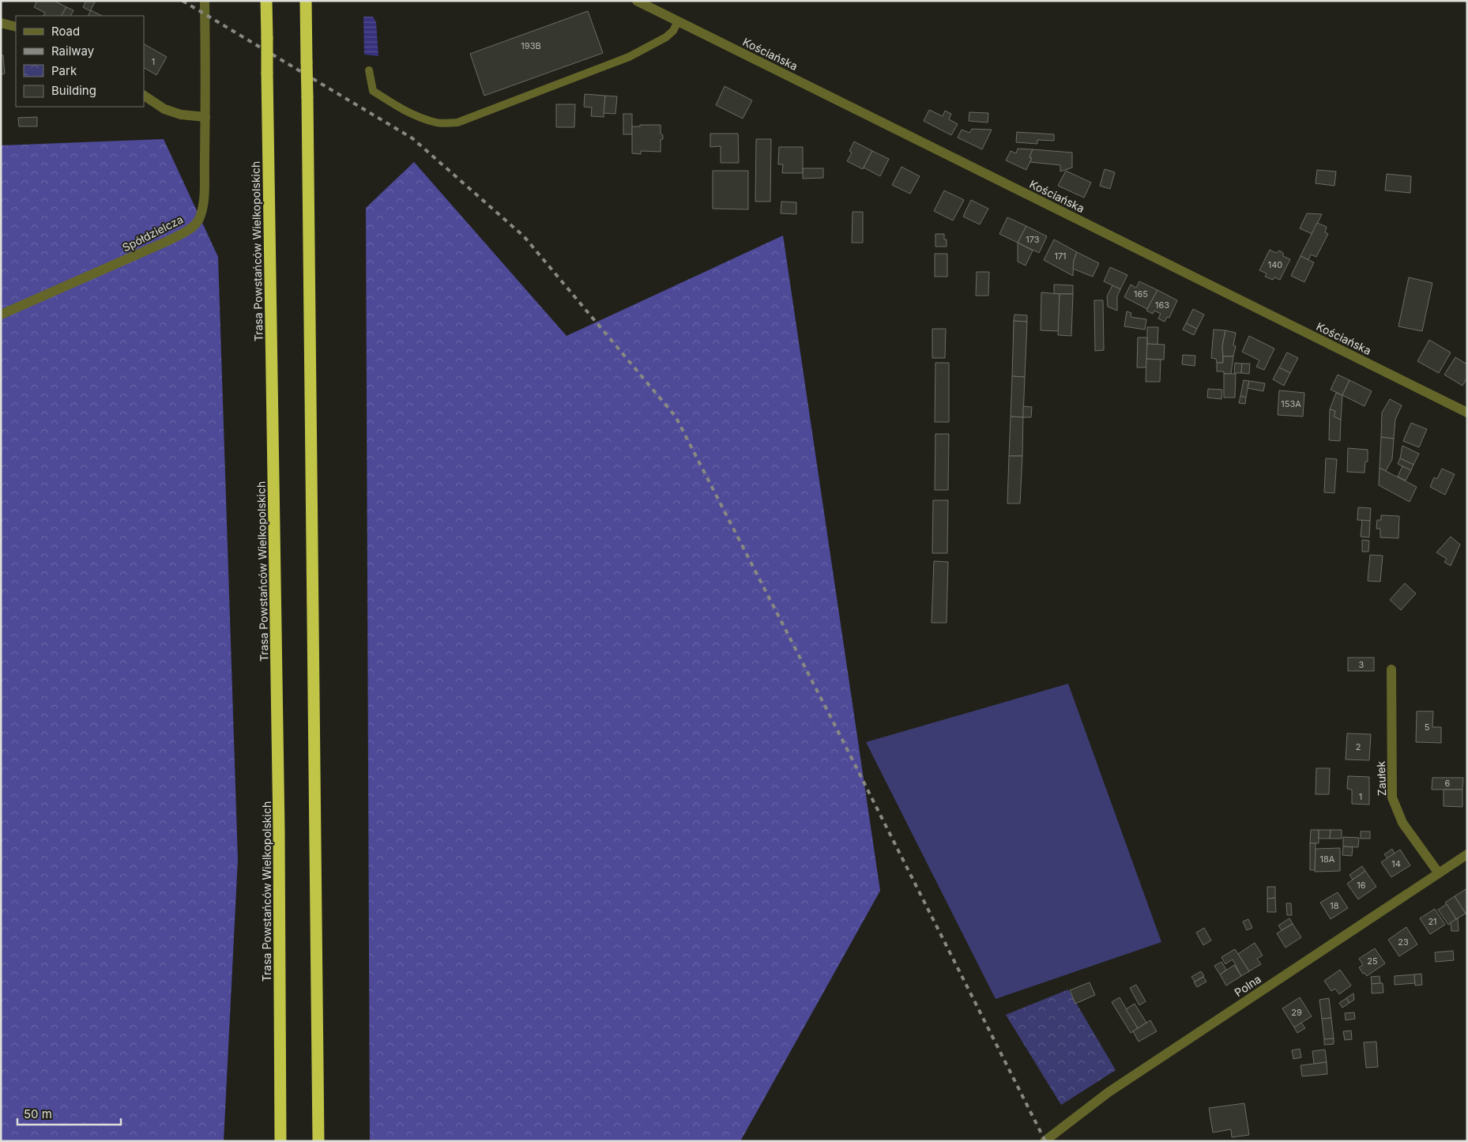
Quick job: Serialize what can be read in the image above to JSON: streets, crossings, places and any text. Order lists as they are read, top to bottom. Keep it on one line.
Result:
{"streets":{"highway":["Trasa Powstańców Wielkopolskich"],"street":["Kościańska","Spółdzielcza","Zaułek","Polna"]},"crossings":[["Zaułek","Polna"]],"house_numbers":["193B","1","173","171","140","165","163","153A","3","5","2","6","1","18A","14","16","18","21","23","25","29"],"legend":["Road","Railway","Park","Building"],"scale_bar":"50 m"}
